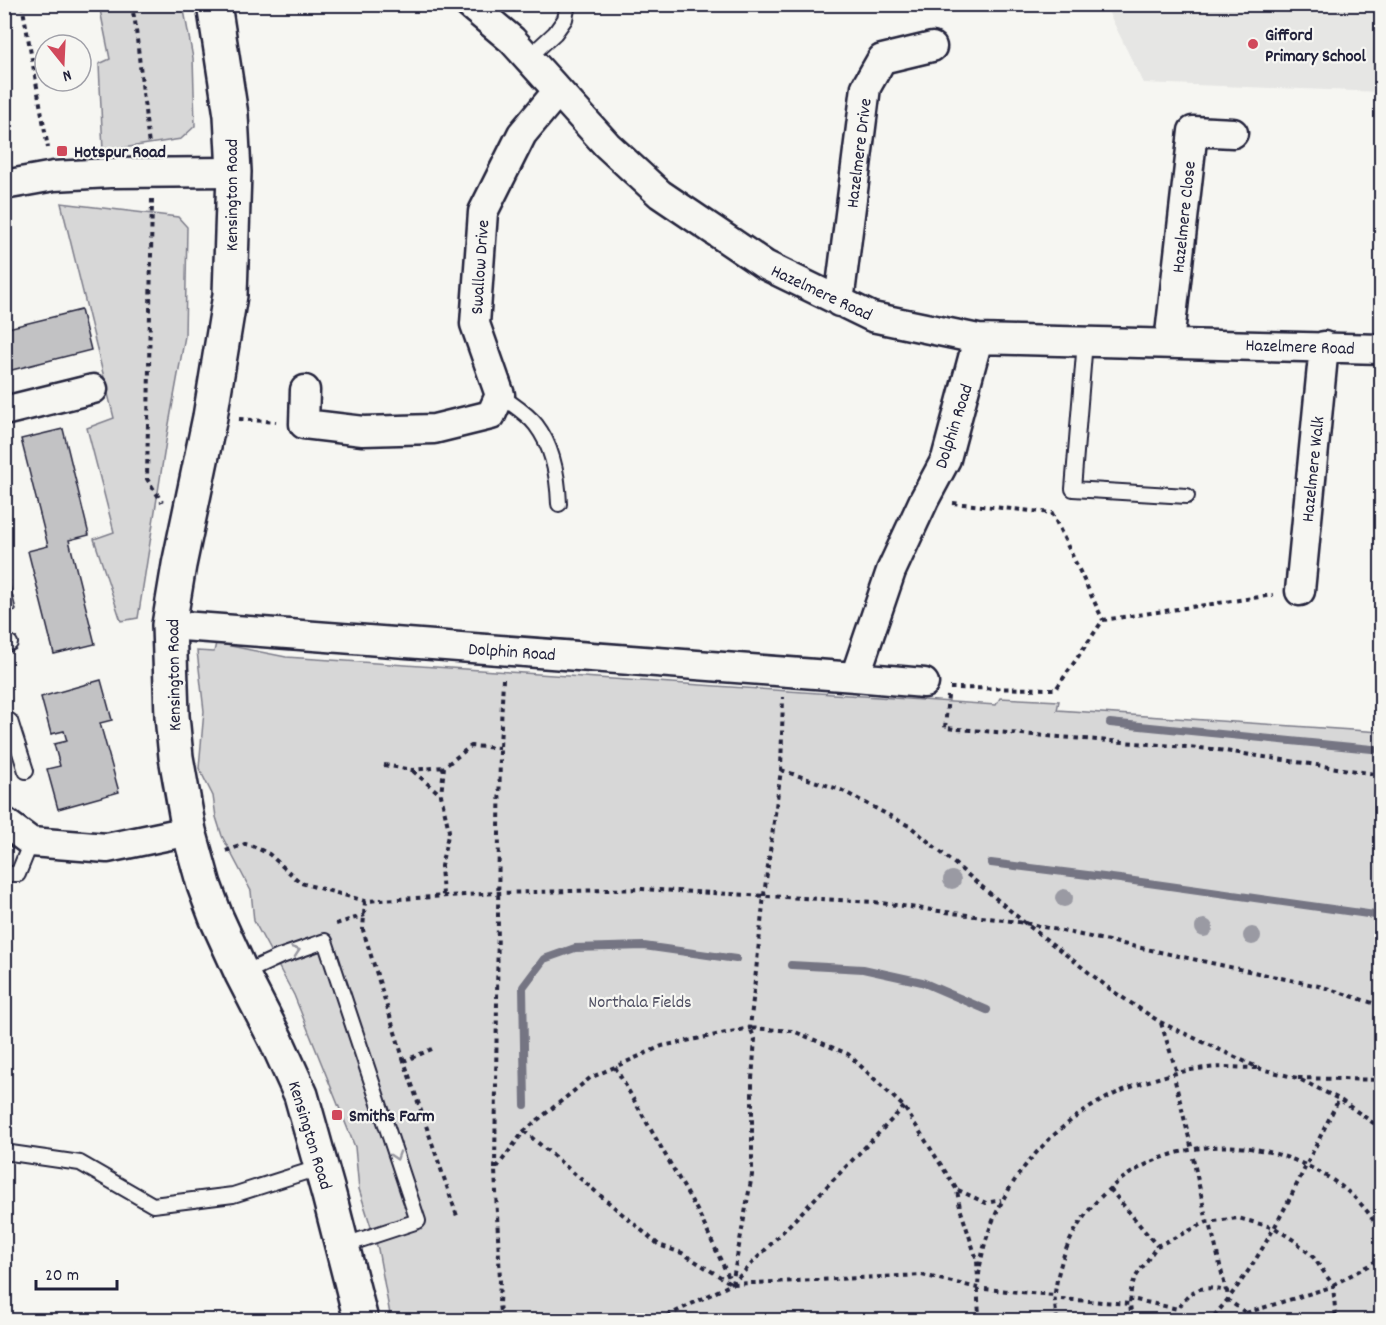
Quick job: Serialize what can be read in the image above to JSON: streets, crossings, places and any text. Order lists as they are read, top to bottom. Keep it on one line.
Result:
{"streets":{"street":["Hazelmere Drive","Kensington Road","Hazelmere Close","Swallow Drive","Hazelmere Road","Dolphin Road","Hazelmere Walk"]},"crossings":[["Hazelmere Drive","Hazelmere Road"],["Kensington Road","Dolphin Road"],["Hazelmere Close","Hazelmere Road"],["Swallow Drive","Hazelmere Road"],["Hazelmere Road","Dolphin Road"],["Hazelmere Road","Hazelmere Walk"]],"parks":["Northala Fields"],"places":{"other":["Gifford Primary School"],"transit":["Hotspur Road","Smiths Farm"]},"scale_bar":"20 m","north":"bottom"}
